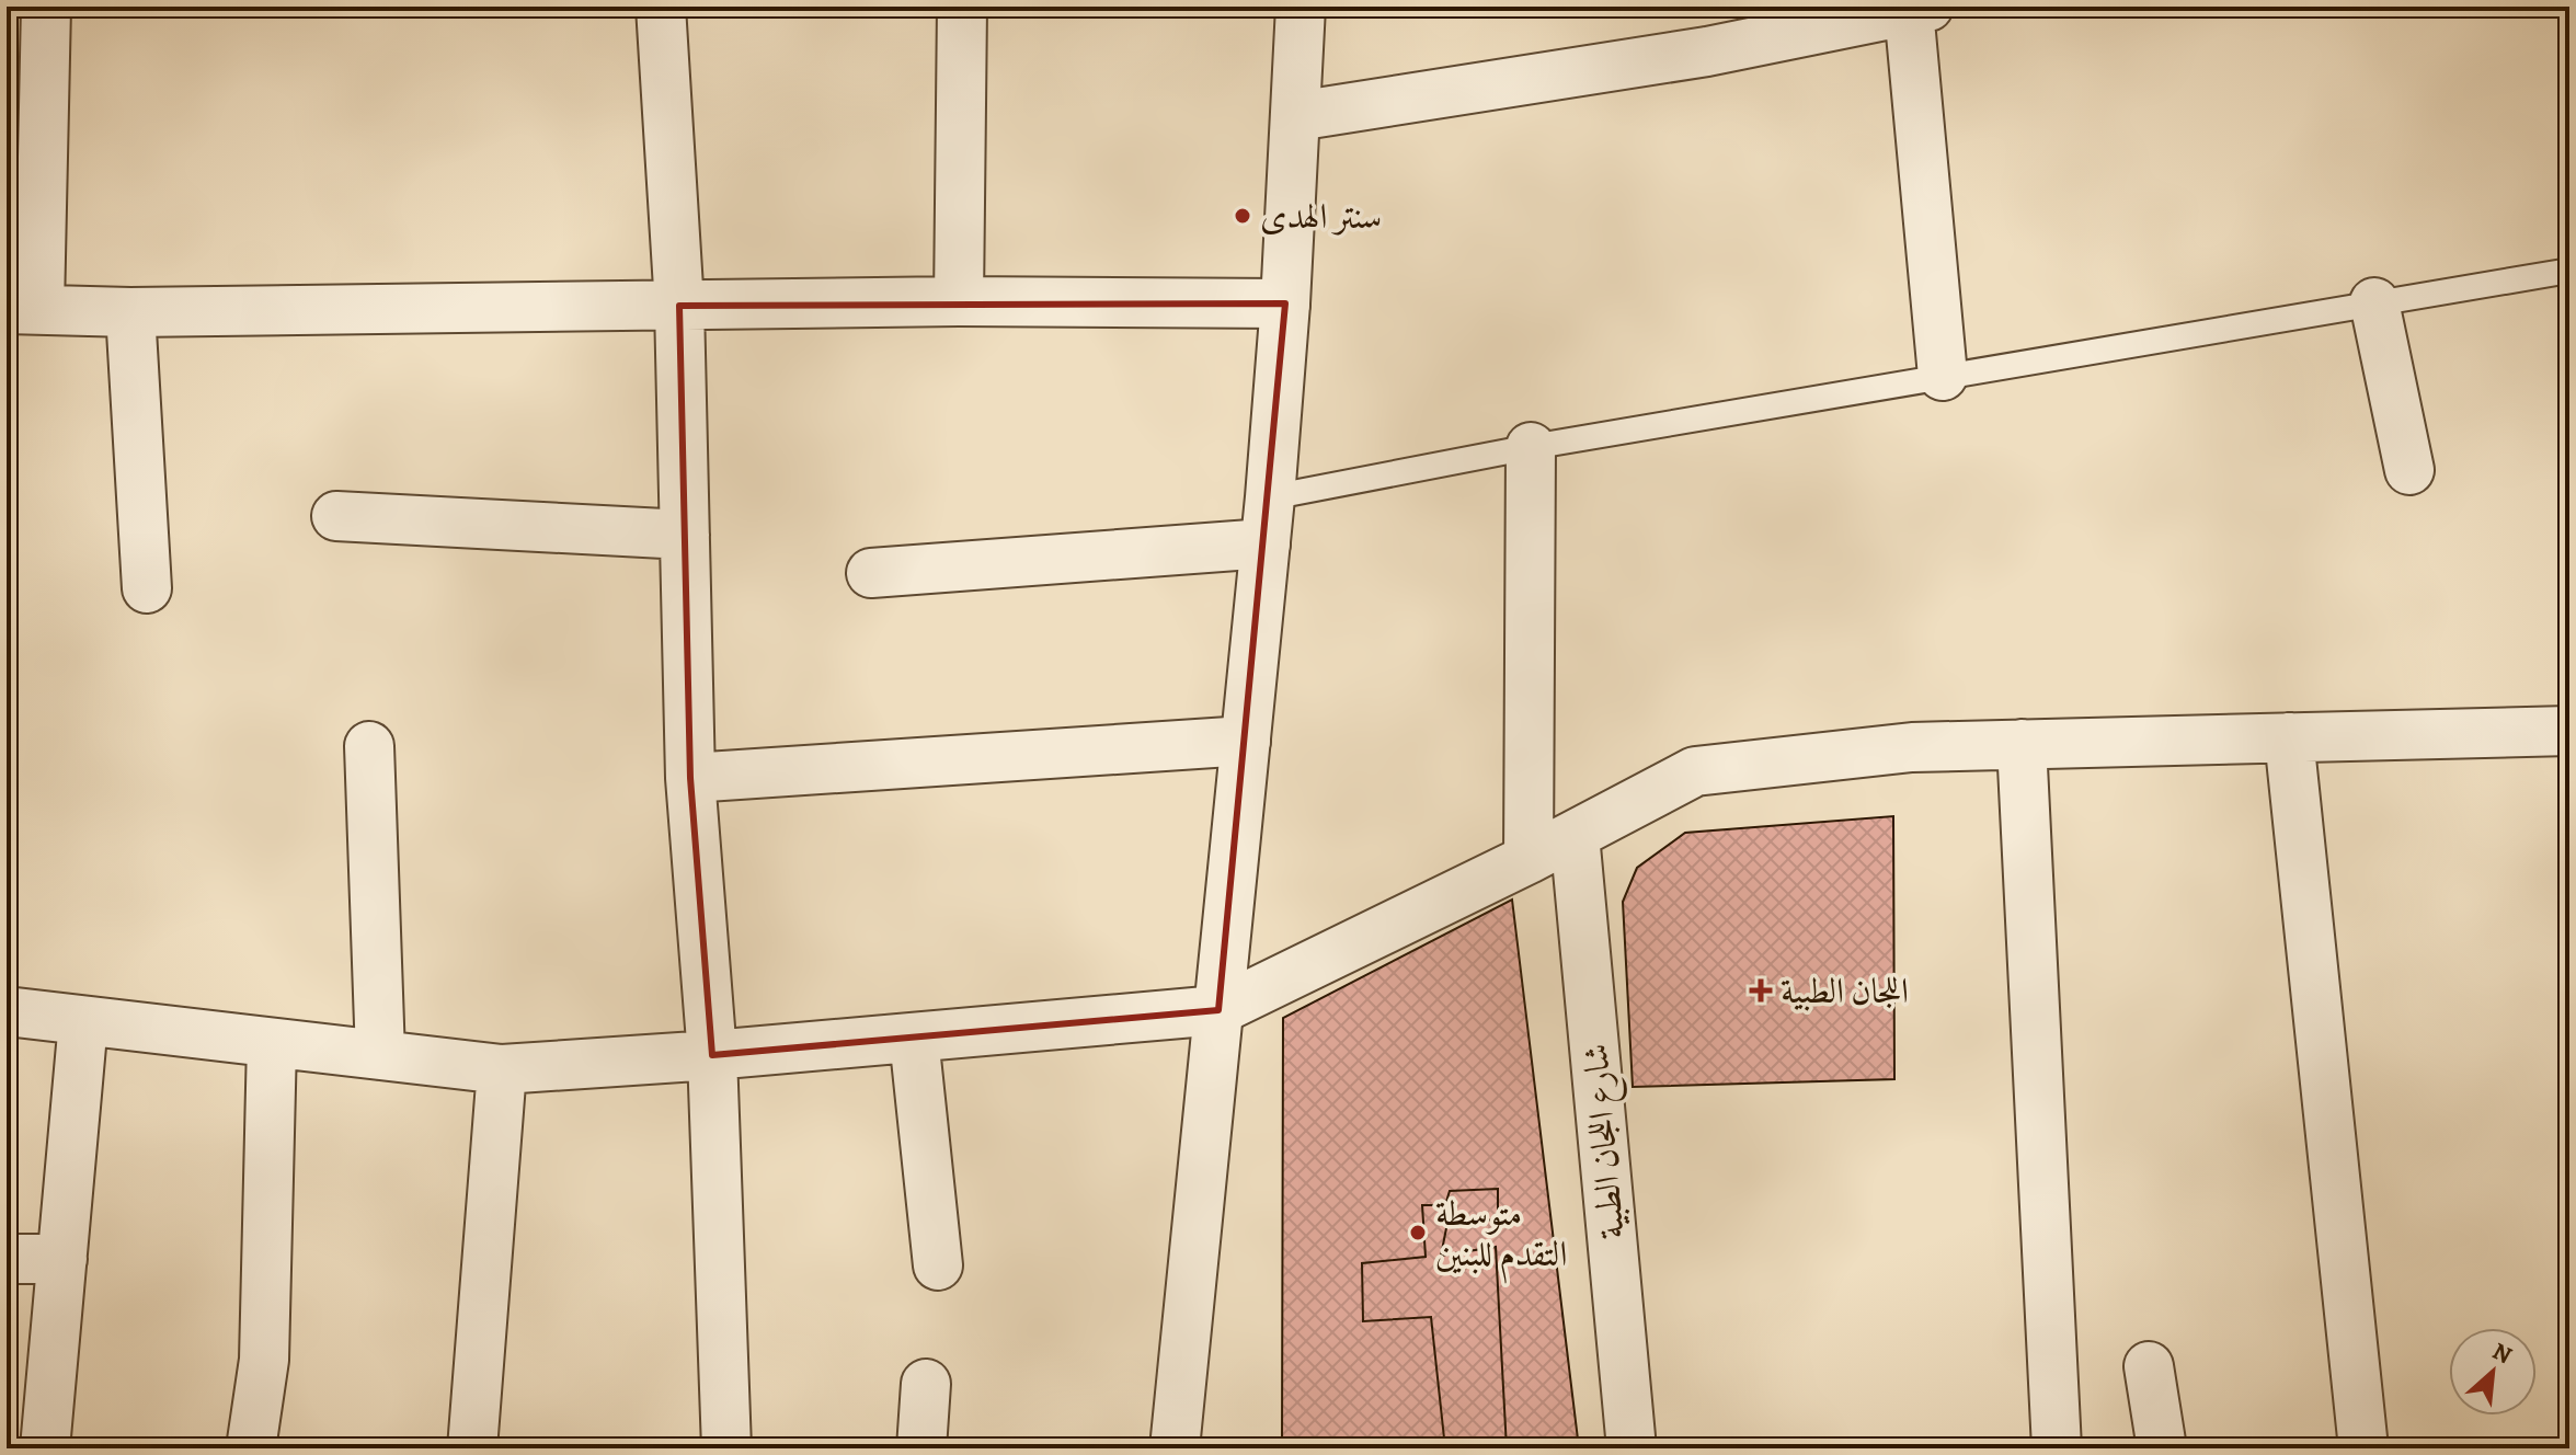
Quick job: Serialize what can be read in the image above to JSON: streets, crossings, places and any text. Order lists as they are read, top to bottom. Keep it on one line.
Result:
{"streets":{"street":["شارع اللجان الطبية"]},"places":{"other":["سنتر الهدى","متوسطة التقدم للبنين"],"health":["اللجان الطبية"]},"north":"top right"}
